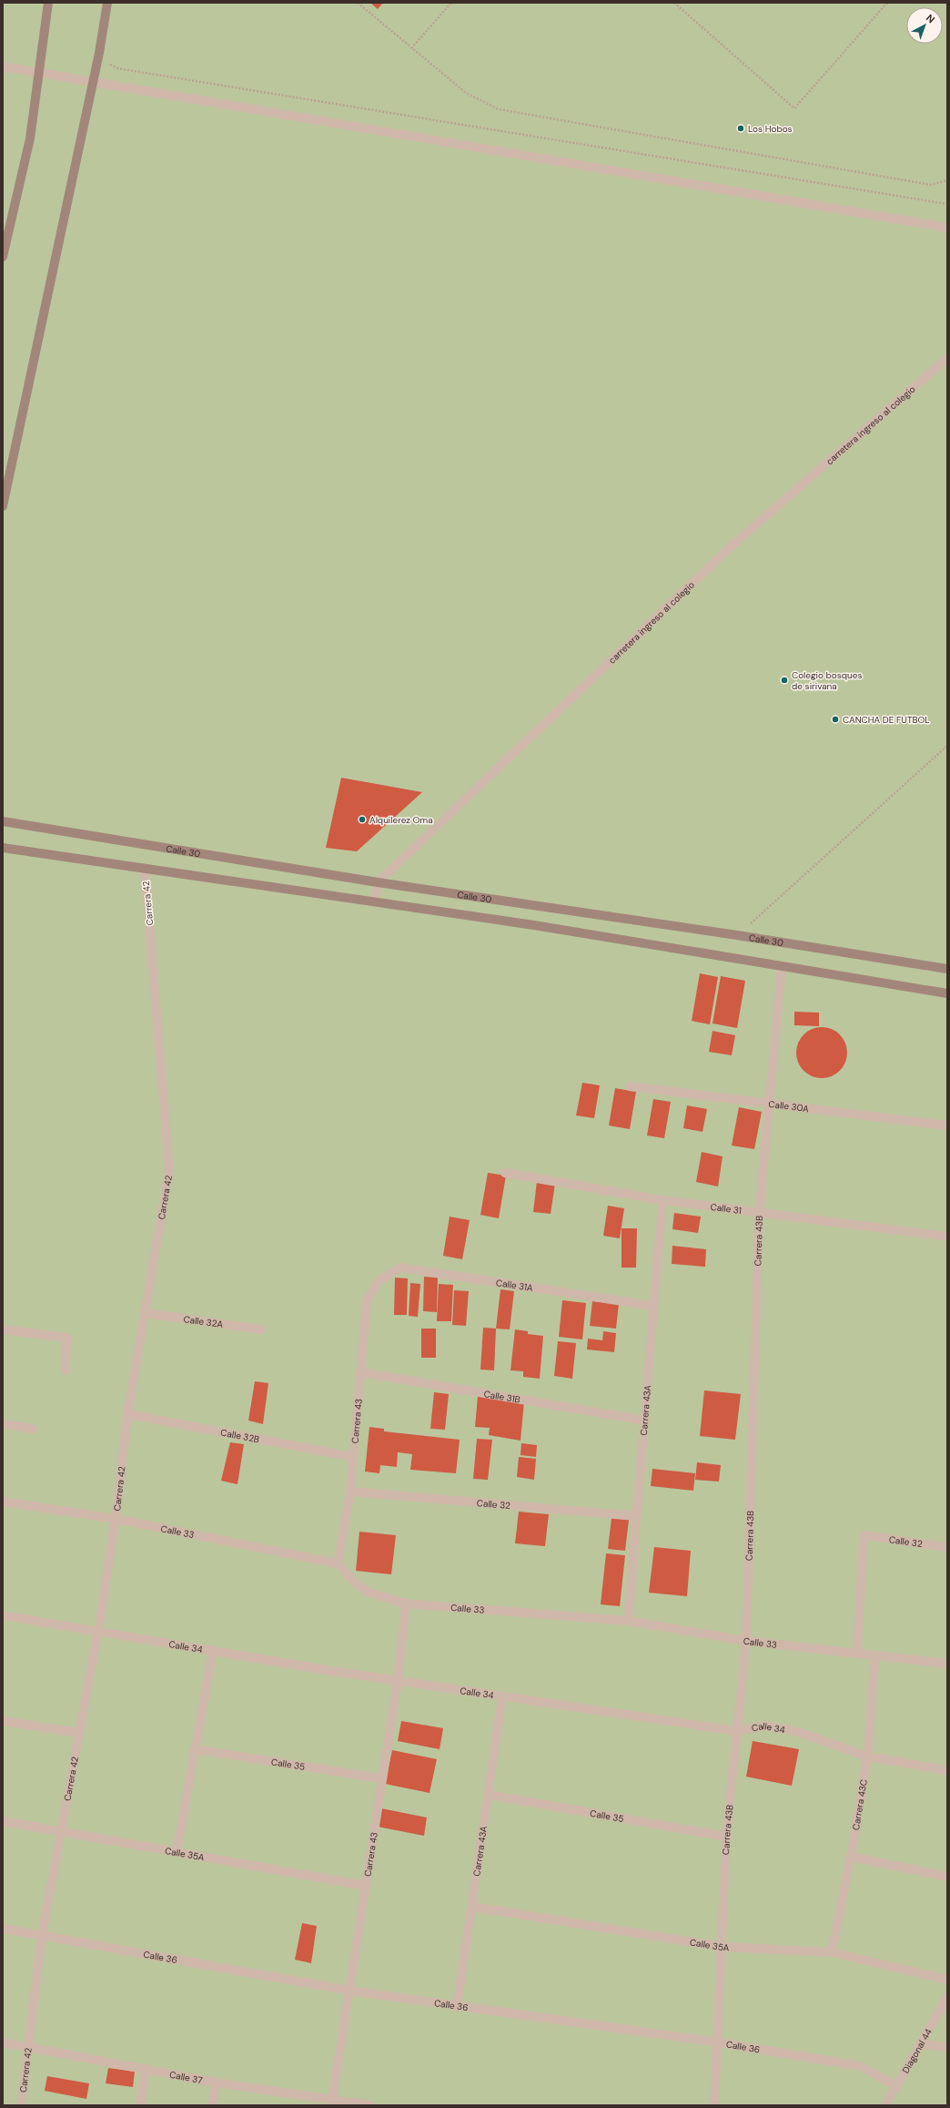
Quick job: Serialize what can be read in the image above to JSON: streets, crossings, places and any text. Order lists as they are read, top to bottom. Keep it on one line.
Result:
{"streets":{"main road":["Calle 30"],"street":["carretera ingreso al colegio","Carrera 42","Calle 30A","Calle 31","Carrera 43B","Calle 31A","Calle 32A","Calle 31B","Carrera 43A","Carrera 43","Calle 32B","Calle 32","Calle 33","Calle 34","Calle 35","Carrera 43C","Calle 35A","Calle 36","Diagonal 44","Calle 37"]},"crossings":[["carretera ingreso al colegio","Calle 30"],["Carrera 42","Calle 32A"],["Carrera 42","Calle 32B"],["Carrera 42","Calle 33"],["Carrera 42","Calle 34"],["Carrera 42","Calle 35A"],["Carrera 42","Calle 36"],["Carrera 42","Calle 37"],["Calle 30A","Carrera 43B"],["Calle 31","Carrera 43B"],["Calle 31","Carrera 43A"],["Carrera 43B","Calle 33"],["Carrera 43B","Calle 34"],["Carrera 43B","Calle 35"],["Carrera 43B","Calle 35A"],["Carrera 43B","Calle 36"],["Calle 31A","Carrera 43A"],["Calle 31A","Carrera 43"],["Calle 31B","Carrera 43A"],["Calle 31B","Carrera 43"],["Carrera 43A","Calle 32"],["Carrera 43A","Calle 33"],["Carrera 43A","Calle 34"],["Carrera 43A","Calle 35"],["Carrera 43A","Calle 35A"],["Carrera 43A","Calle 36"],["Carrera 43","Calle 32B"],["Carrera 43","Calle 32"],["Carrera 43","Calle 33"],["Carrera 43","Calle 34"],["Carrera 43","Calle 35"],["Carrera 43","Calle 35A"],["Carrera 43","Calle 36"],["Carrera 43","Calle 37"],["Calle 32","Calle 33"],["Calle 33","Carrera 43C"],["Calle 34","Carrera 43C"],["Carrera 43C","Calle 35A"],["Calle 36","Diagonal 44"]],"places":["Los Hobos","Colegio bosques de sirivana","CANCHA DE FUTBOL","Alquilerez Oma"],"north":"top right"}
